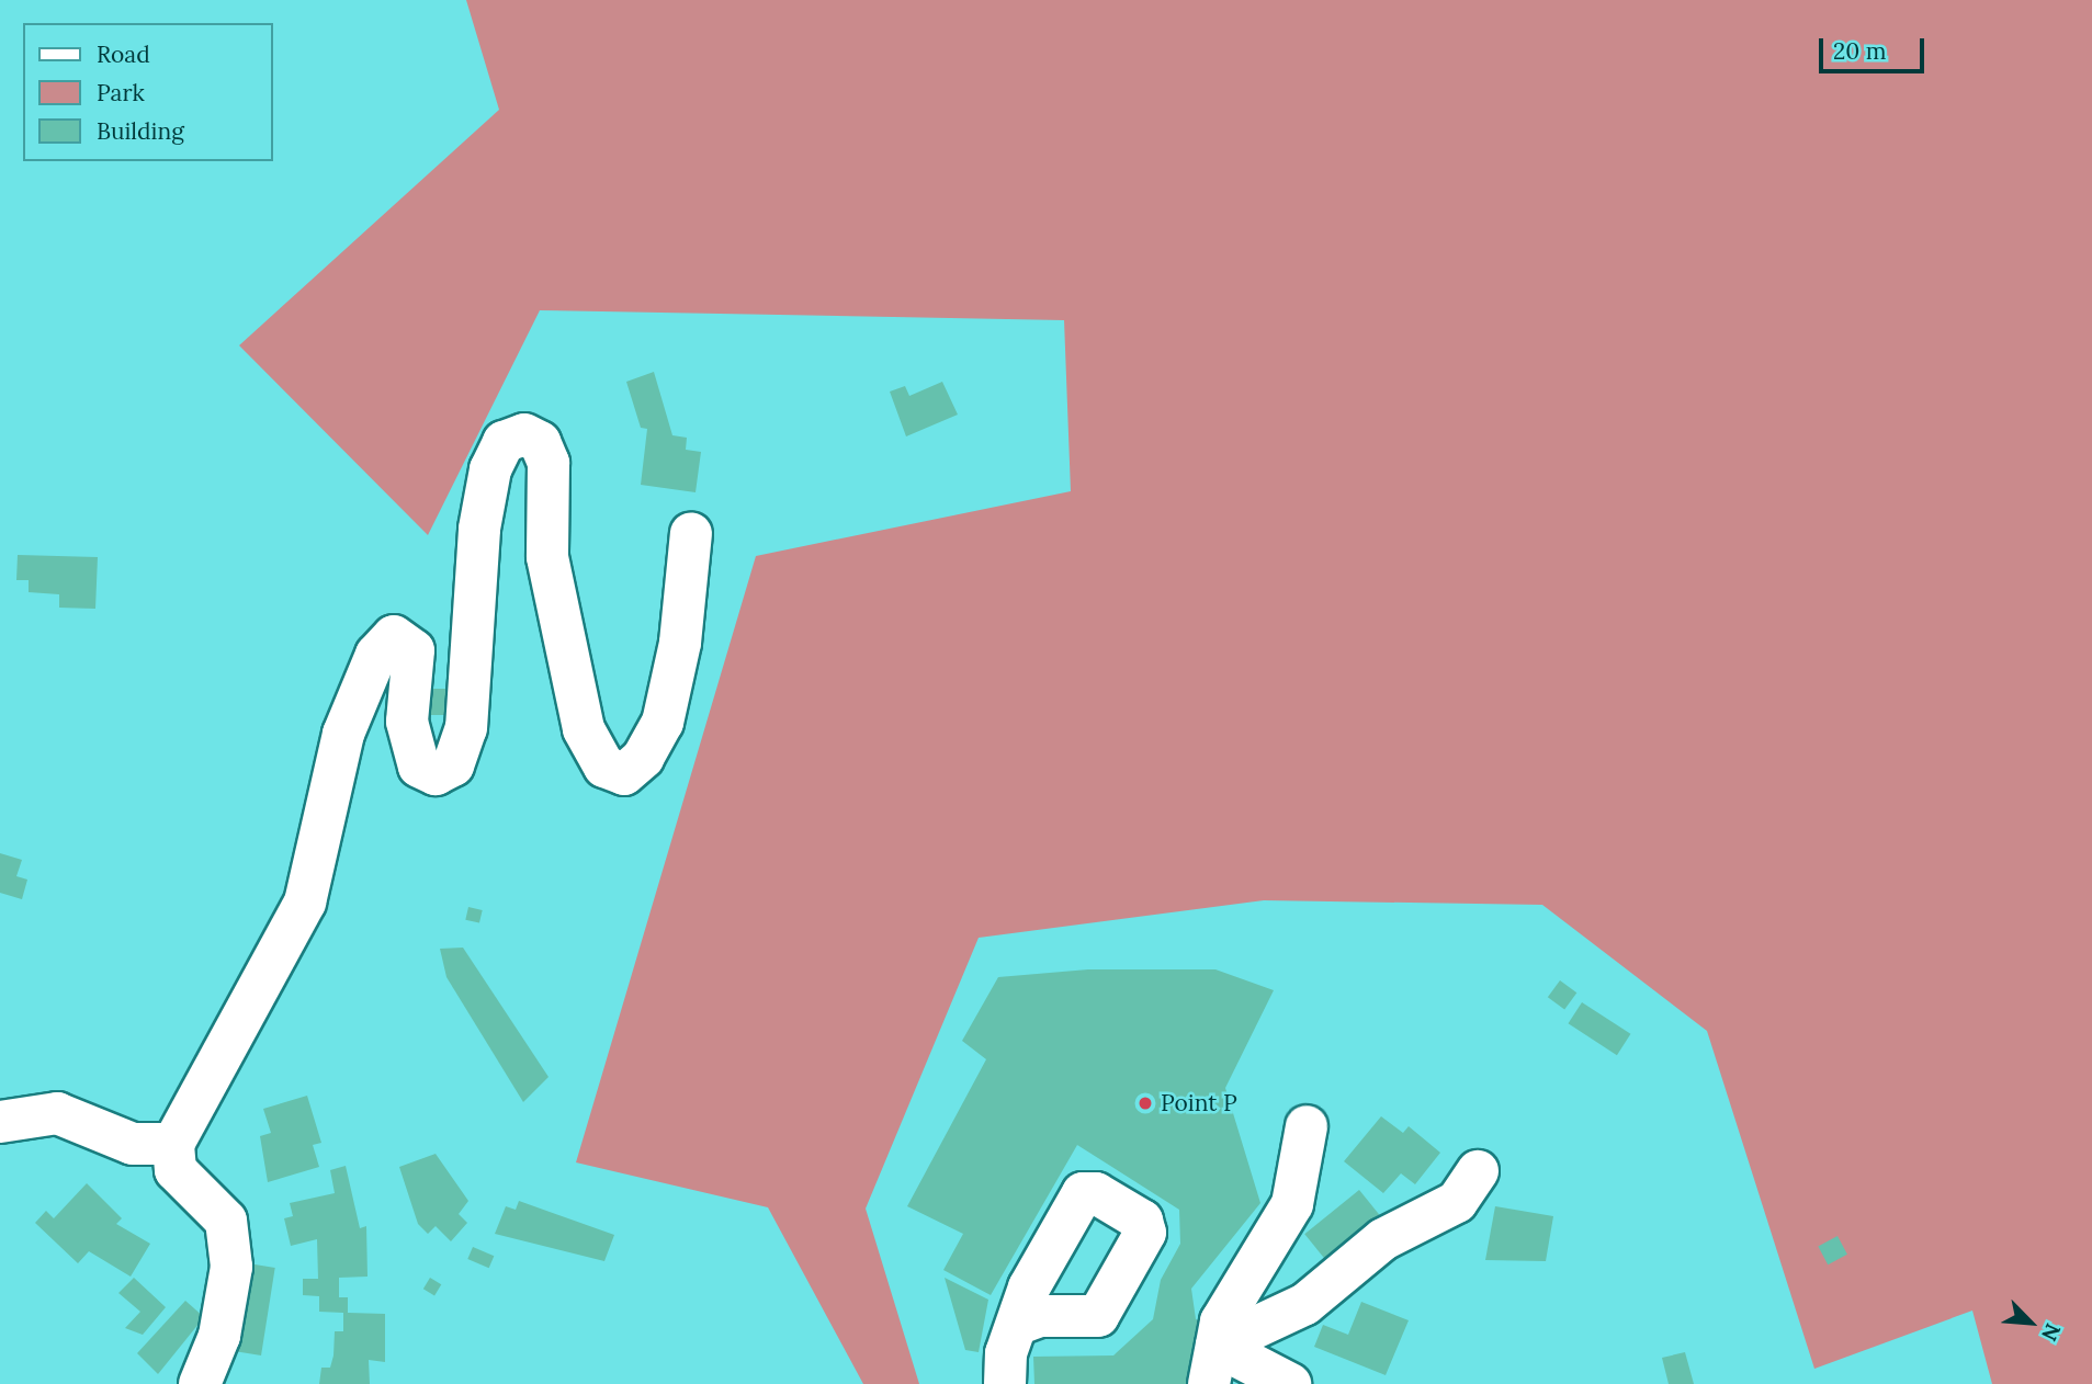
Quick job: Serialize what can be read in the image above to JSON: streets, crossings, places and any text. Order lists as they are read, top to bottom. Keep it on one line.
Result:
{"places":["Point P"],"legend":["Road","Park","Building"],"scale_bar":"20 m","north":"bottom right"}
